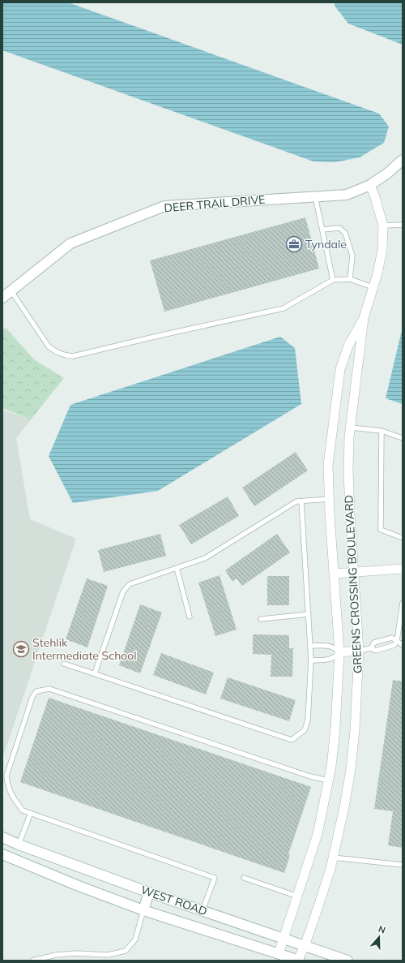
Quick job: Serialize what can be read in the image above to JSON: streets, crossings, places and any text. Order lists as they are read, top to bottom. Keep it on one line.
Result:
{"streets":{"main road":["DEER TRAIL DRIVE","WEST ROAD"],"street":["GREENS CROSSING BOULEVARD"]},"crossings":[["DEER TRAIL DRIVE","GREENS CROSSING BOULEVARD"],["GREENS CROSSING BOULEVARD","WEST ROAD"]],"places":{"office":["Tyndale"],"school or university":["Stehlik Intermediate School"]},"north":"top"}
